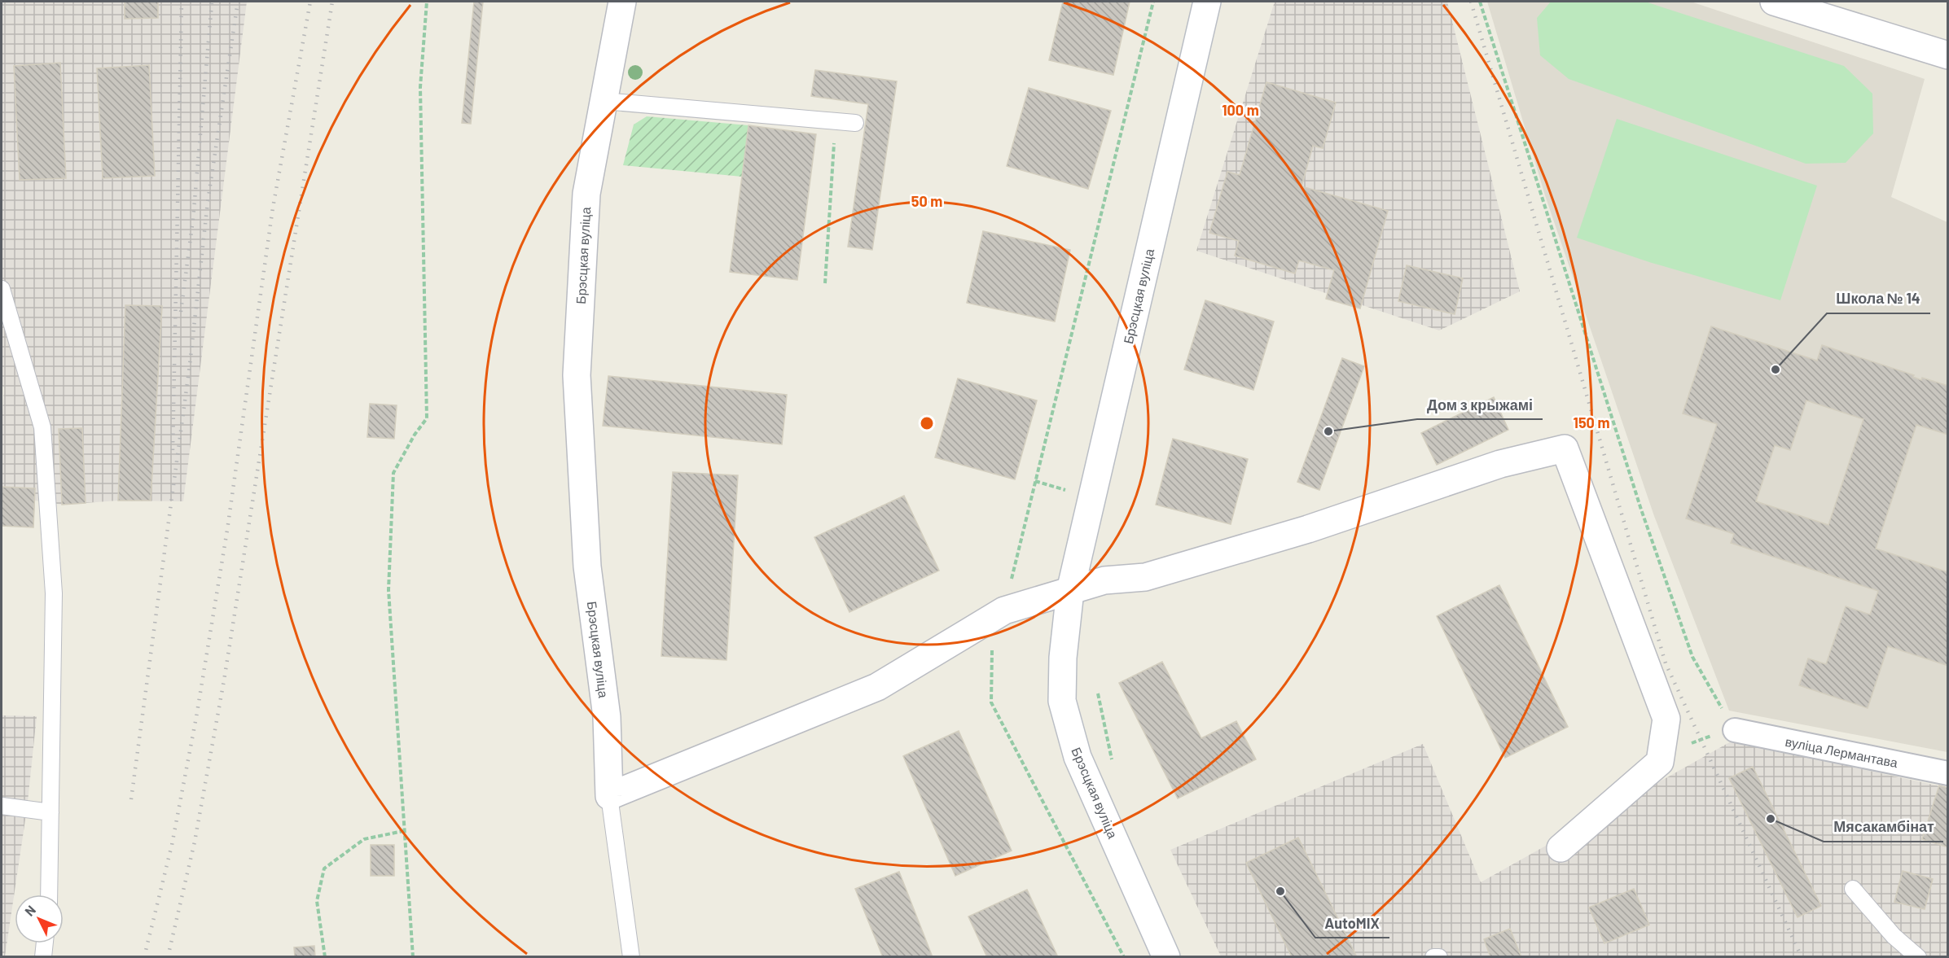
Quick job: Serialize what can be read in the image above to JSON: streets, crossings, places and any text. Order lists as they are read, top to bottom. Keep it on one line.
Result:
{"streets":{"street":["Брэсцкая вуліца","вуліца Лермантава"]},"places":["Школа № 14","Дом з крыжамі","Мясакамбінат","AutoMIX"],"north":"top left","rings":["100 m","50 m","150 m"]}
